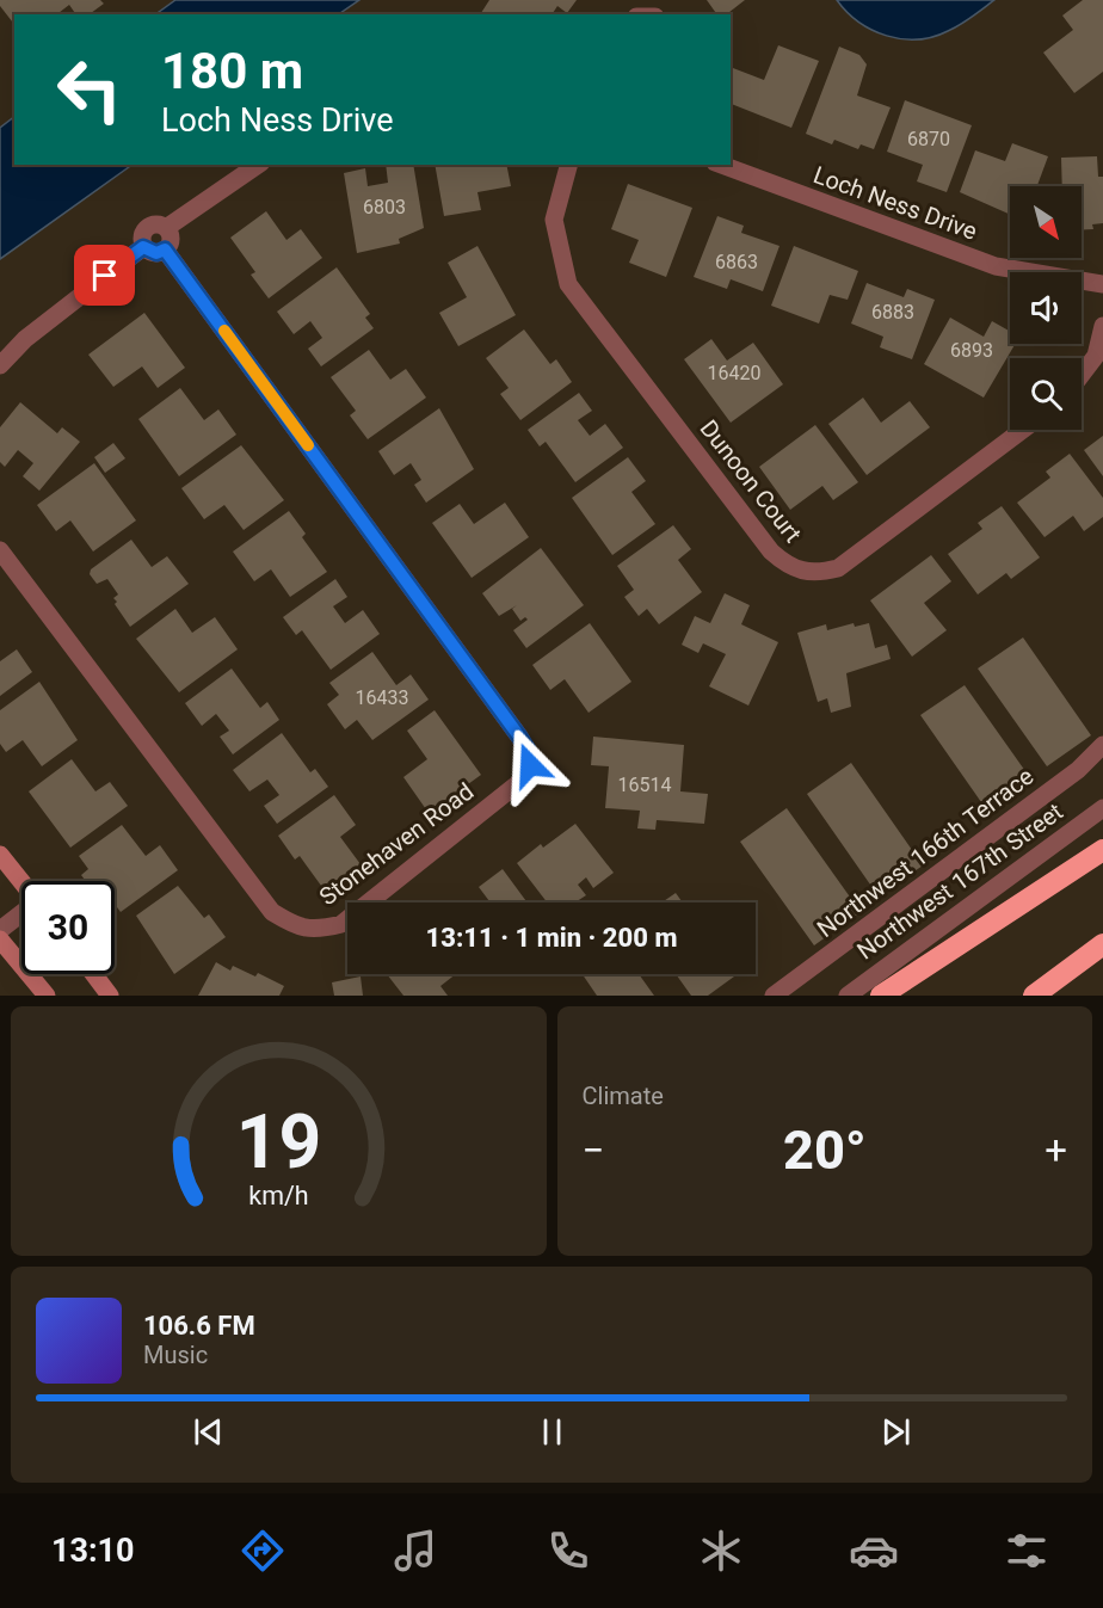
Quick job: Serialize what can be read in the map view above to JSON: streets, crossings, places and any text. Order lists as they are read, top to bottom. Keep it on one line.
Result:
{"streets":{"street":["Loch Ness Drive","Dunoon Court","Stonehaven Road","Northwest 166th Terrace","Northwest 167th Street"]},"house_numbers":["6870","6803","6863","6883","6893","16420","16433","16514"],"north":"bottom right","page":{"turn":["180 m","Loch Ness Drive"],"limit":"30","trip":"13:11 · 1 min · 200 m","tile":"Climate","heat":["−","20°","+"],"song":["106.6 FM","Music"],"tabs":"13:10","gauge":["19","km/h"]}}
